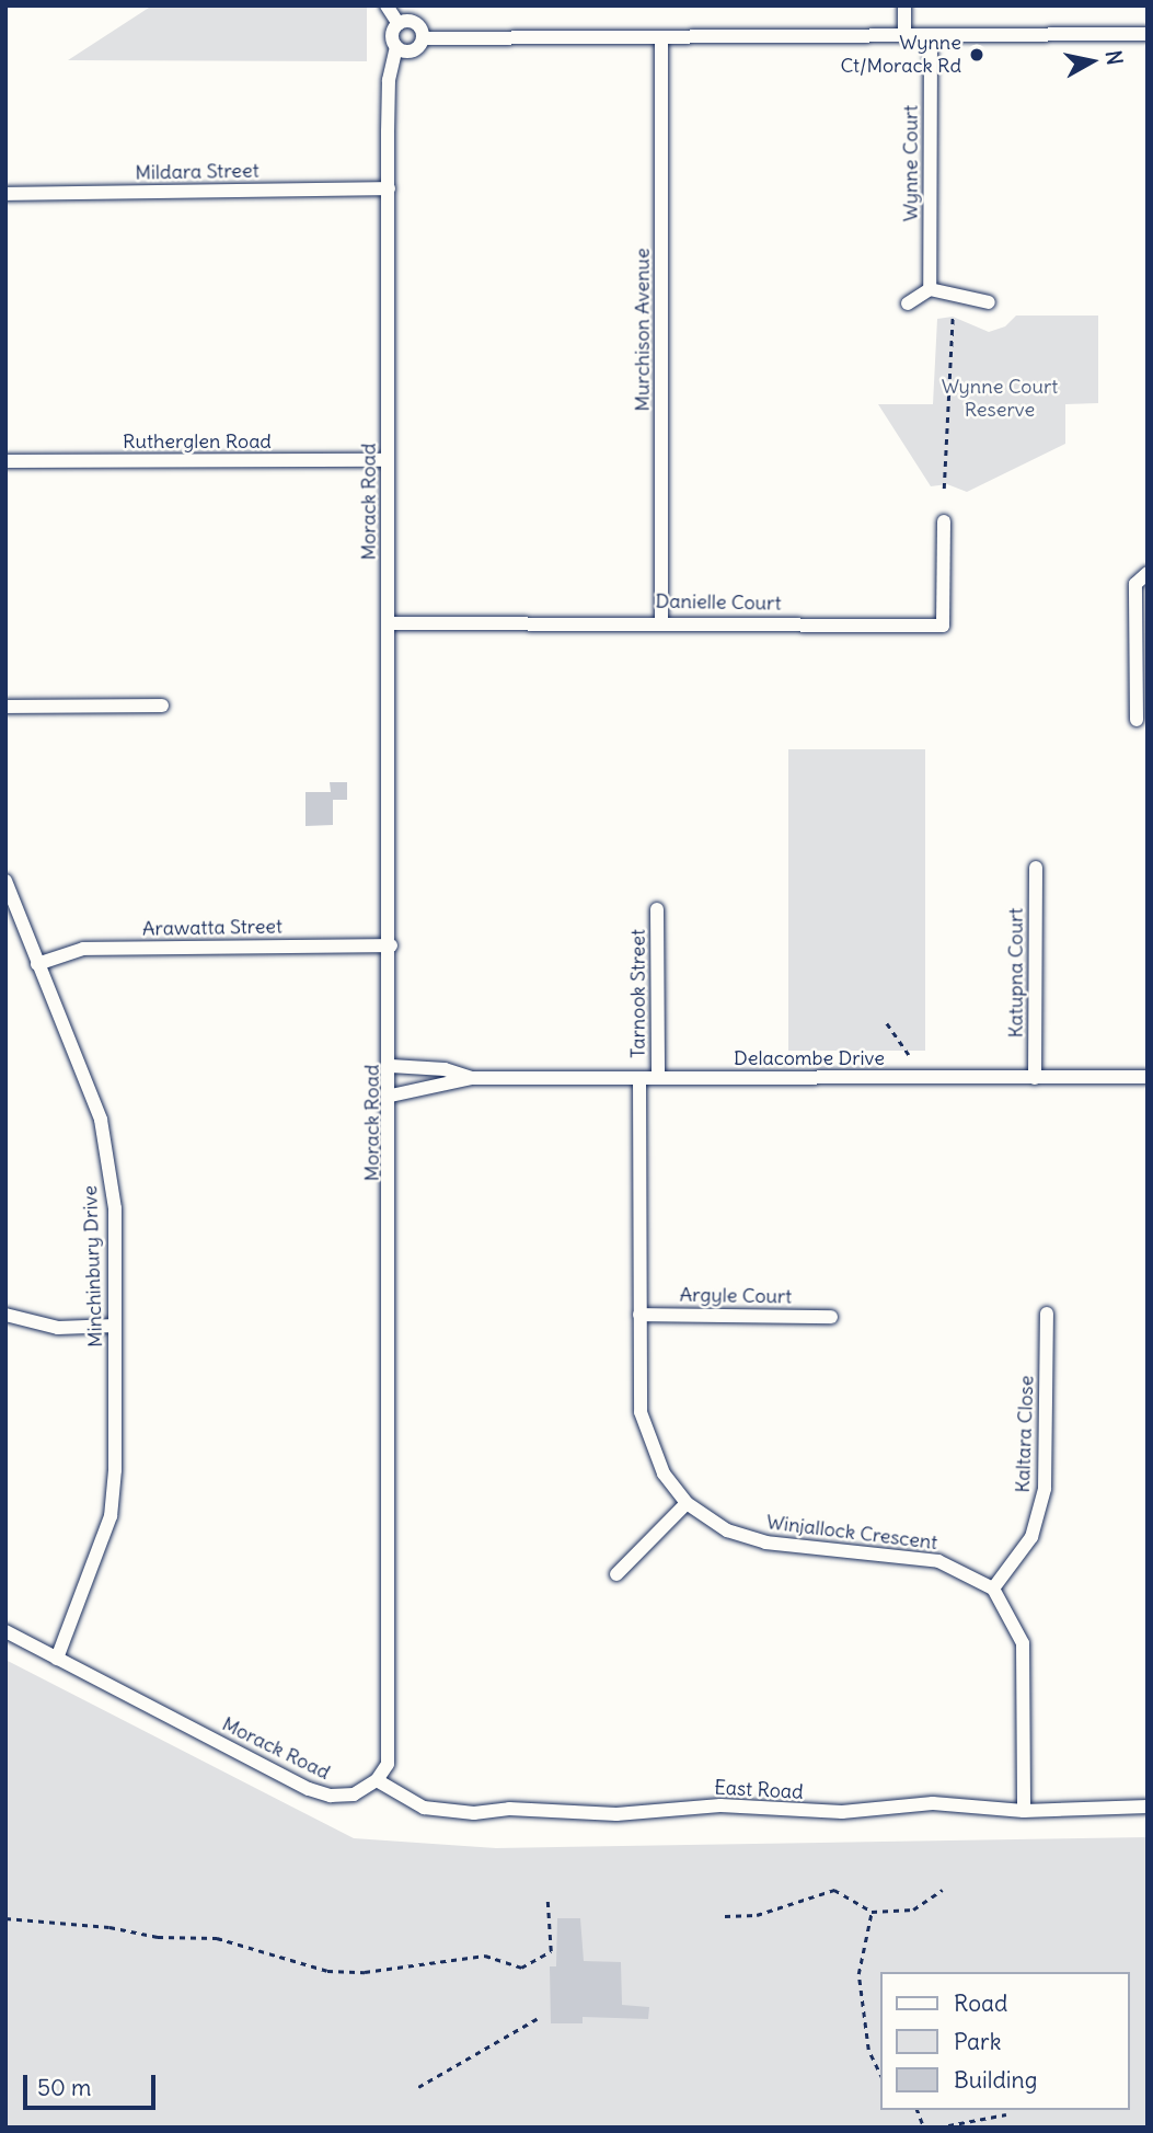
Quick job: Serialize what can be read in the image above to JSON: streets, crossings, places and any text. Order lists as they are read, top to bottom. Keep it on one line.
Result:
{"streets":{"street":["Wynne Court","Mildara Street","Murchison Avenue","Rutherglen Road","Morack Road","Danielle Court","Arawatta Street","Katupna Court","Tarnook Street","Delacombe Drive","Minchinbury Drive","Argyle Court","Kaltara Close","Winjallock Crescent","East Road"]},"crossings":[["Mildara Street","Morack Road"],["Murchison Avenue","Danielle Court"],["Rutherglen Road","Morack Road"],["Morack Road","Danielle Court"],["Morack Road","Arawatta Street"],["Morack Road","Delacombe Drive"],["Morack Road","Minchinbury Drive"],["Morack Road","East Road"],["Arawatta Street","Minchinbury Drive"],["Katupna Court","Delacombe Drive"],["Tarnook Street","Delacombe Drive"],["Delacombe Drive","Winjallock Crescent"],["Argyle Court","Winjallock Crescent"],["Kaltara Close","Winjallock Crescent"]],"parks":["Wynne Court Reserve"],"places":["Wynne Ct/Morack Rd"],"legend":["Road","Park","Building"],"scale_bar":"50 m","north":"right"}
